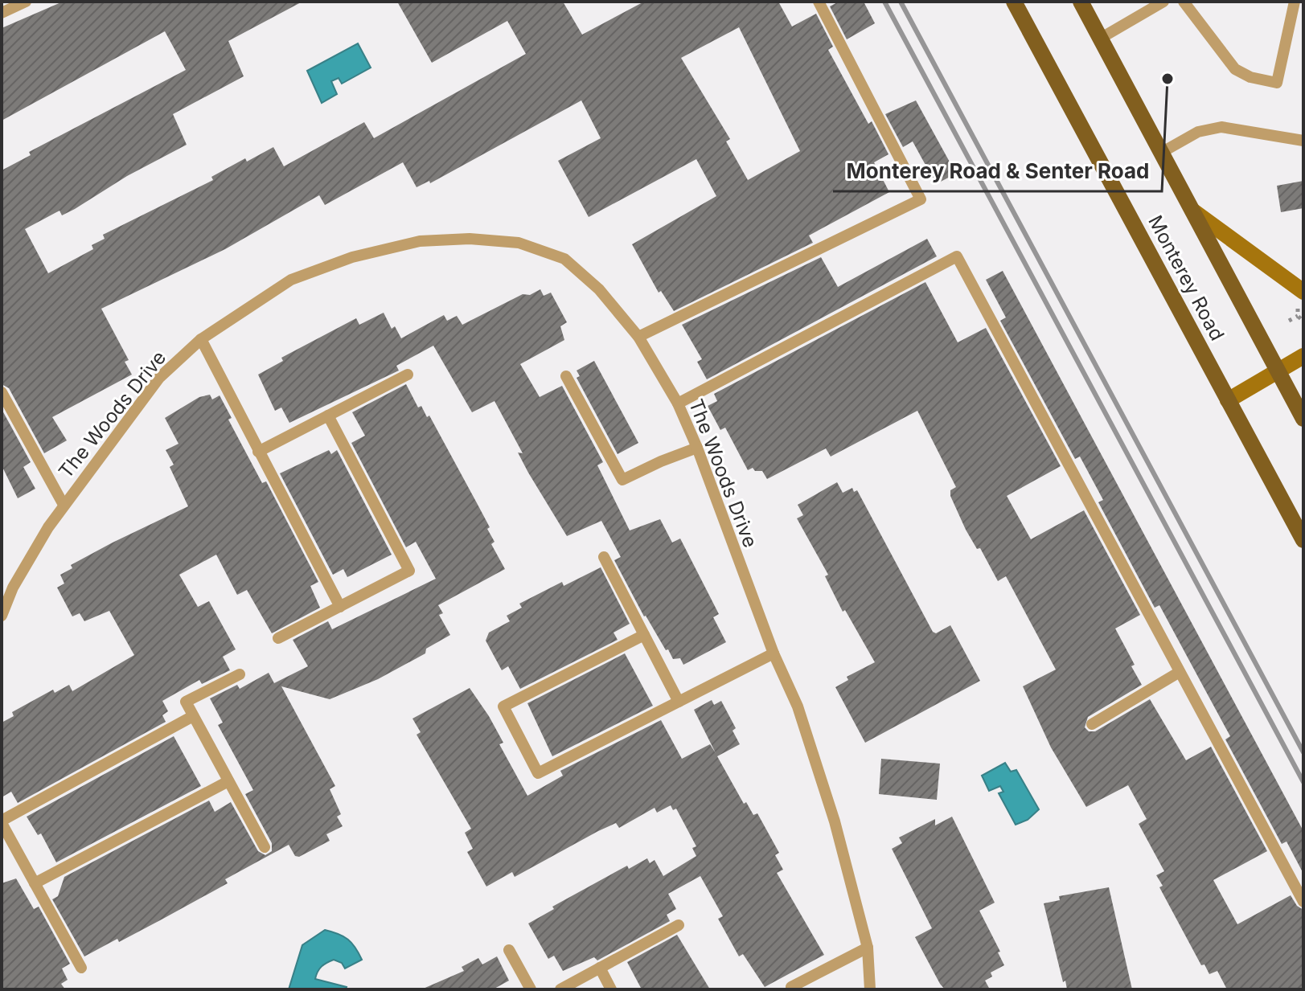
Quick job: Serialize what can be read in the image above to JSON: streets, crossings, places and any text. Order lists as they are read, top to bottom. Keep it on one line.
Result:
{"streets":{"main road":["Monterey Road"],"lane":["The Woods Drive"]},"places":["Monterey Road & Senter Road"]}
